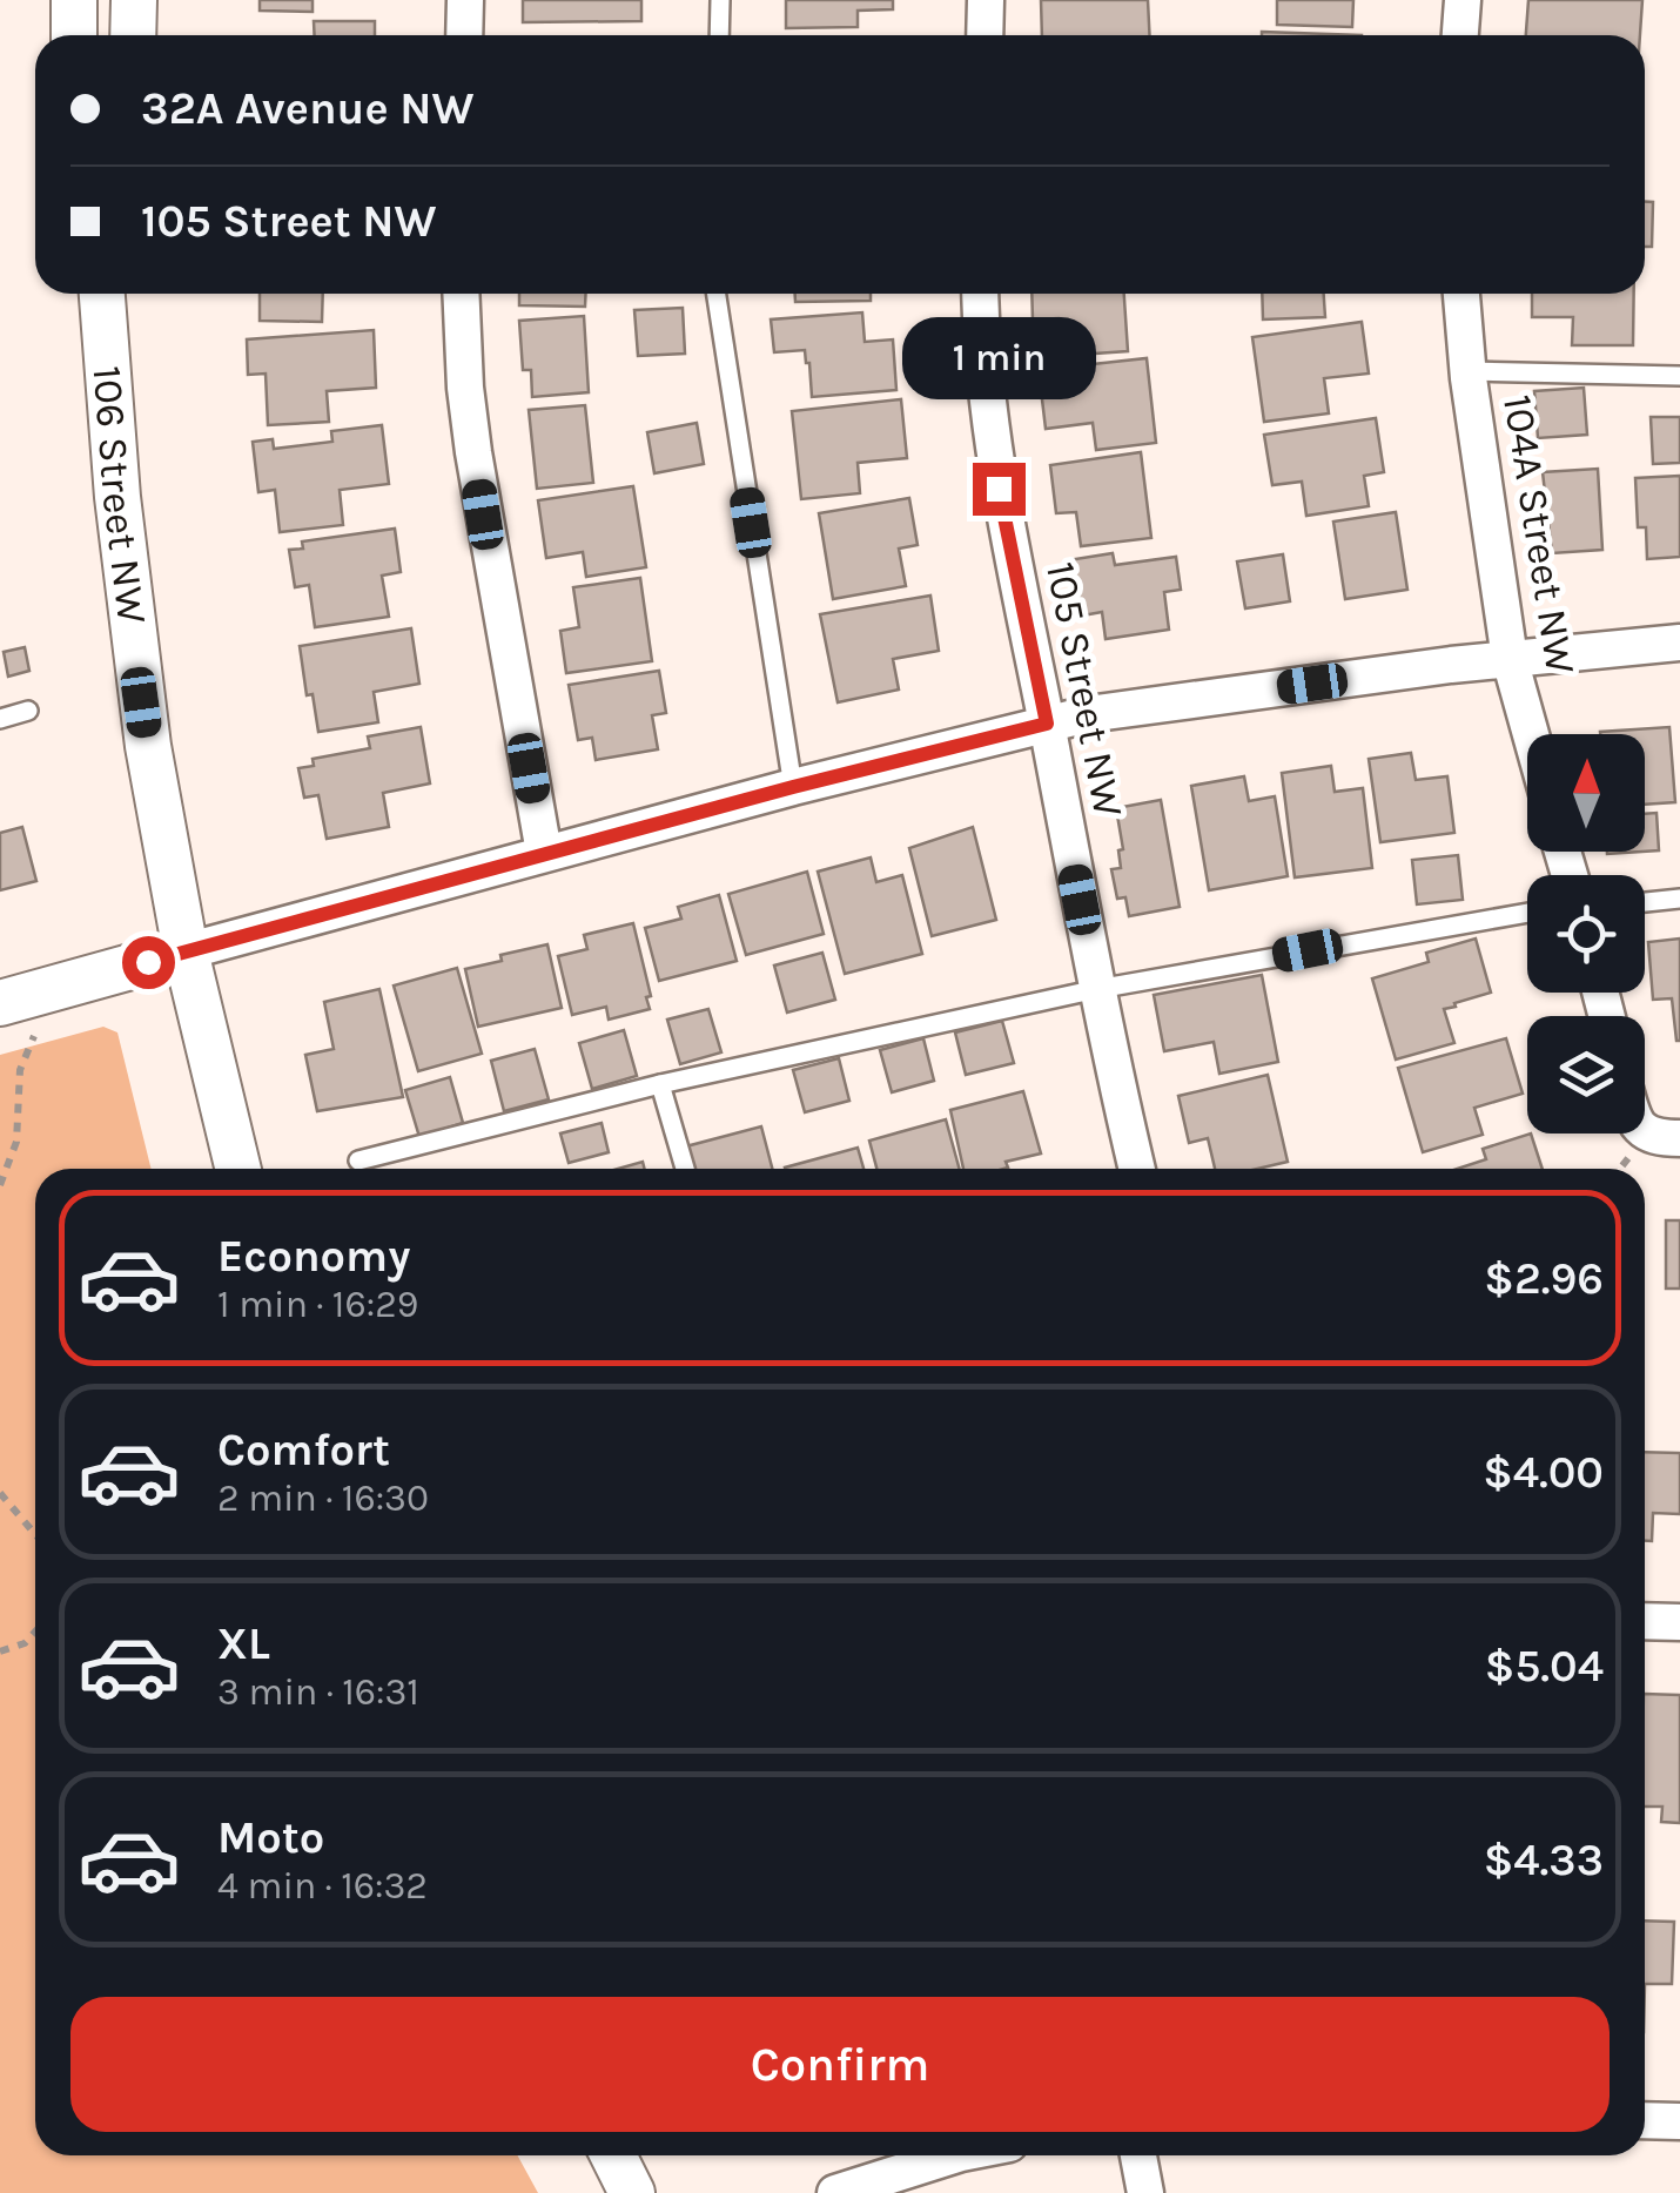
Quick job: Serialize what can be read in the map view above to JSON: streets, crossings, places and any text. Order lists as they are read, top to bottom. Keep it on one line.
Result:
{"streets":{"street":["106 Street NW","104A Street NW","105 Street NW"]},"north":"top","page":{"banner":["32A Avenue NW","105 Street NW"],"bubble":"1 min","list":[{"name":"Economy","note":"1 min · 16:29","value":"$2.96"},{"name":"Comfort","note":"2 min · 16:30","value":"$4.00"},{"name":"XL","note":"3 min · 16:31","value":"$5.04"},{"name":"Moto","note":"4 min · 16:32","value":"$4.33"}],"buttons":"Confirm"}}
